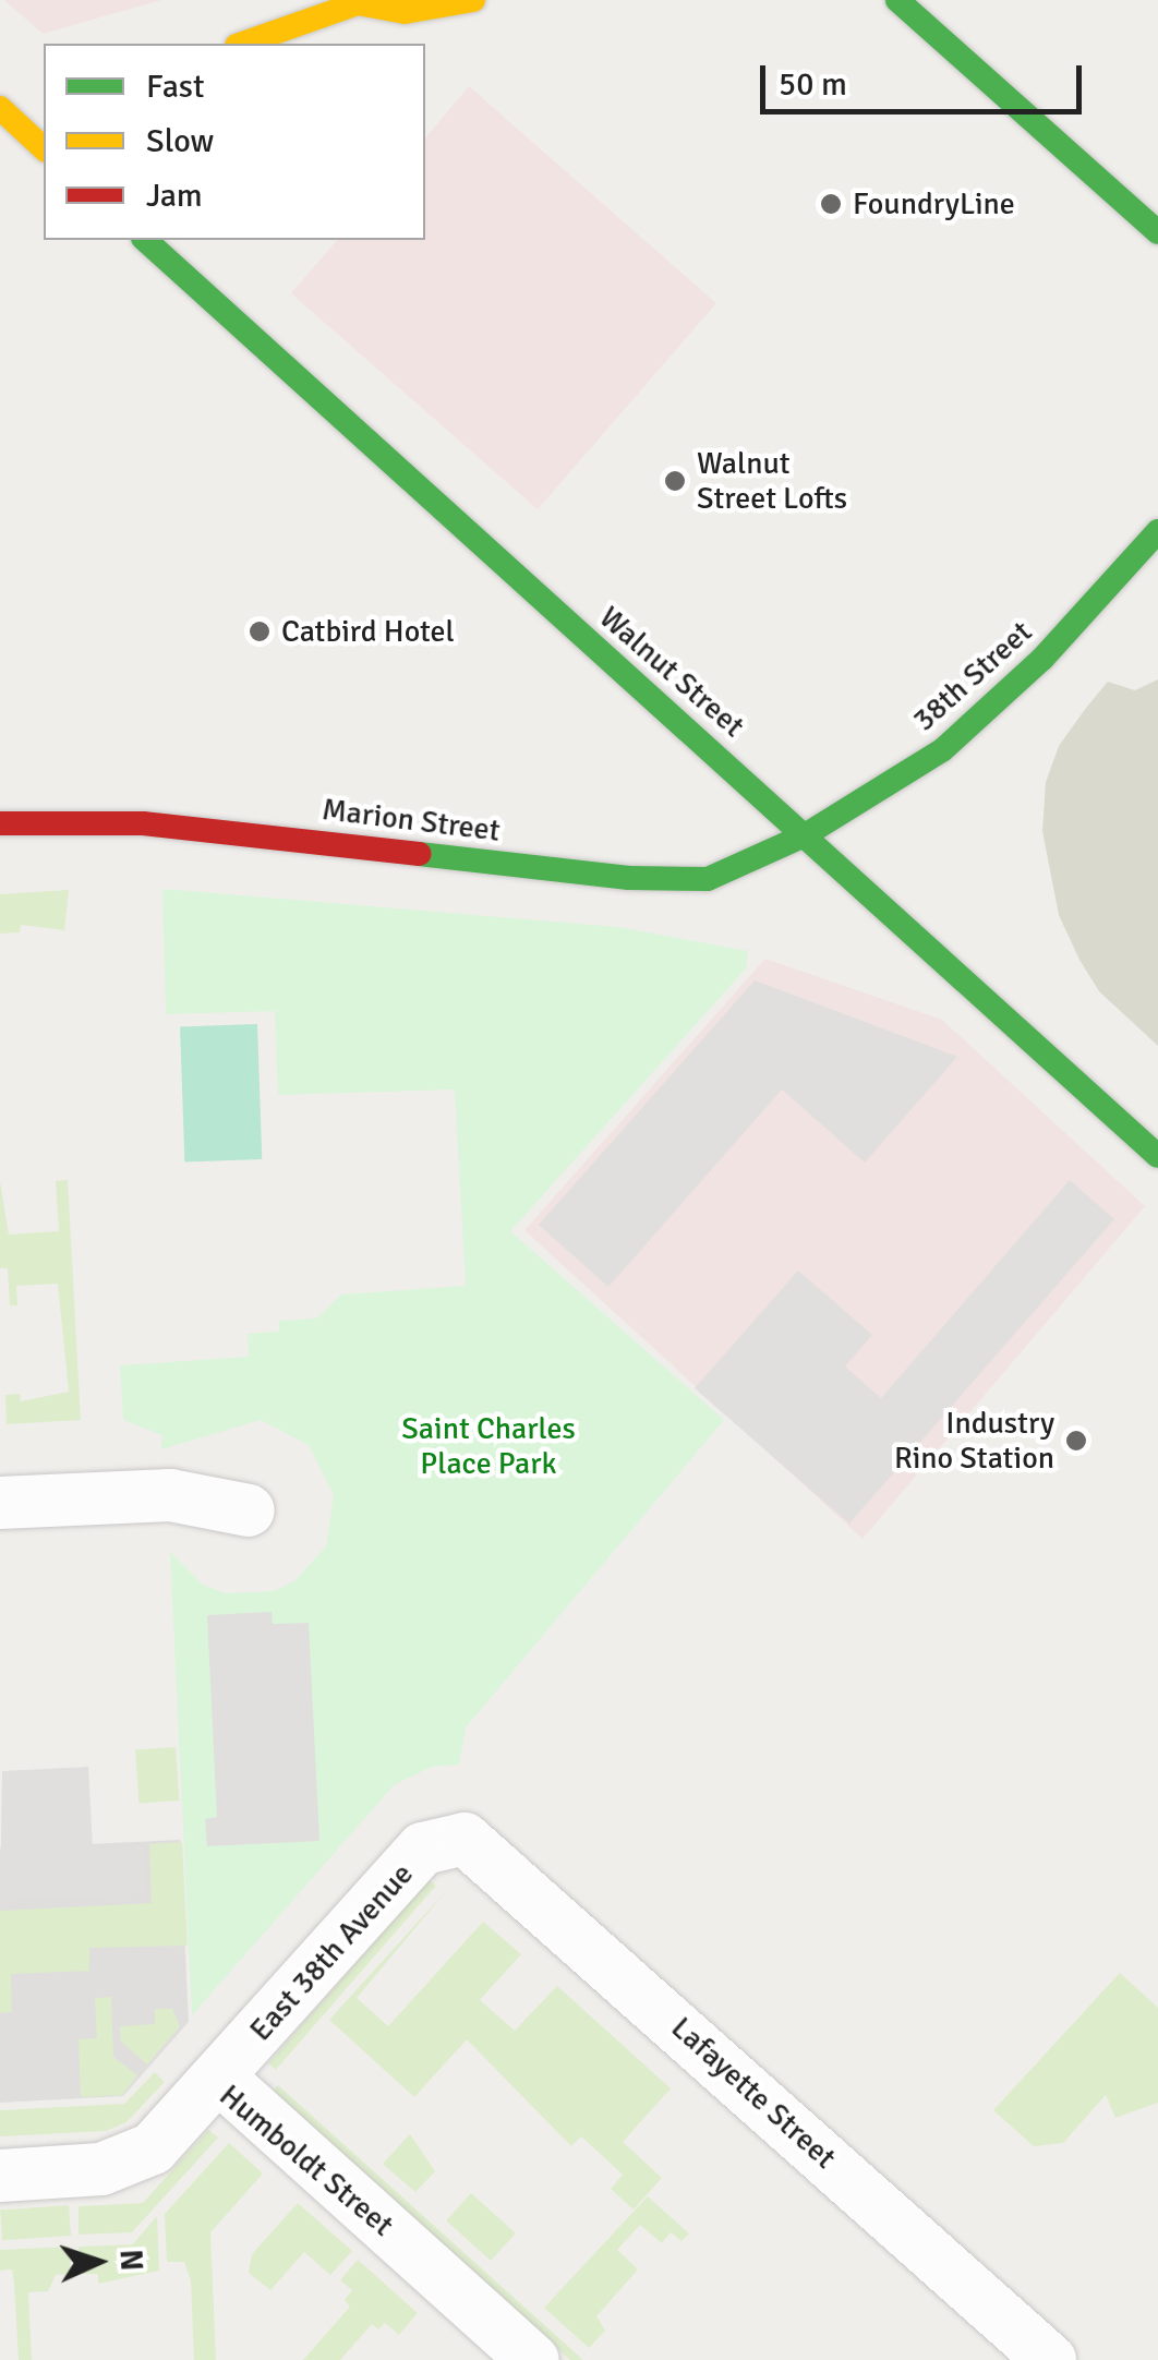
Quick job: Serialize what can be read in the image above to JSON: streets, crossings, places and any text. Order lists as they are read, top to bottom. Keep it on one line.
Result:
{"streets":{"street":["Walnut Street","38th Street","Marion Street","East 38th Avenue","Lafayette Street","Humboldt Street"]},"crossings":[["Walnut Street","38th Street"],["Walnut Street","Marion Street"],["38th Street","Marion Street"],["East 38th Avenue","Lafayette Street"],["East 38th Avenue","Humboldt Street"]],"parks":["Saint Charles Place Park"],"places":["FoundryLine","Walnut Street Lofts","Catbird Hotel","Industry Rino Station"],"legend":["Fast","Slow","Jam"],"scale_bar":"50 m","north":"right"}
